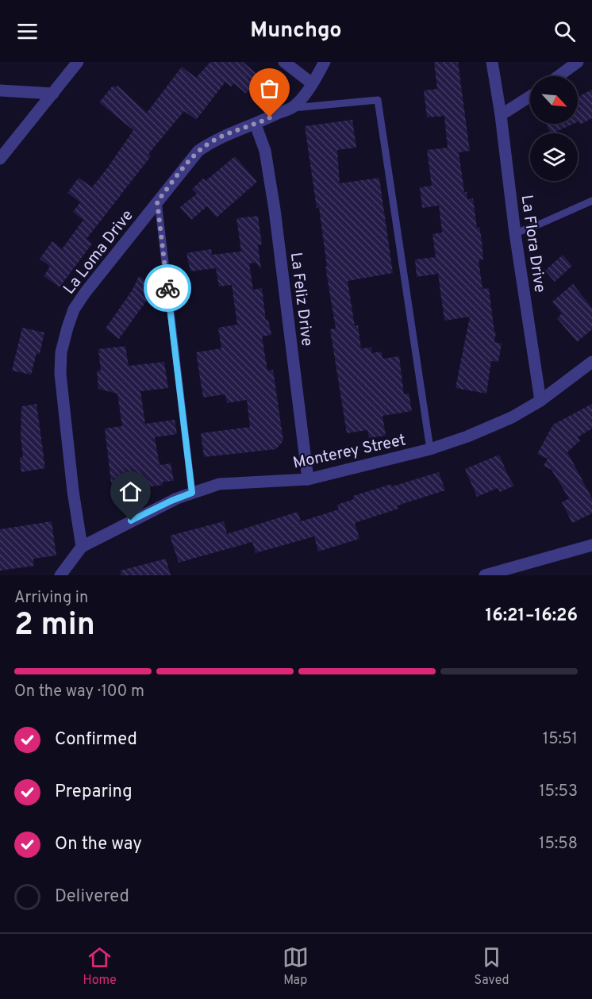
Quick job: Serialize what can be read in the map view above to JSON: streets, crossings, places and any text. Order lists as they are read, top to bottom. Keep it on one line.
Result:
{"streets":{"street":["La Flora Drive","La Loma Drive","La Feliz Drive","Monterey Street"]},"crossings":[["La Flora Drive","Monterey Street"],["La Loma Drive","La Feliz Drive"],["La Loma Drive","Monterey Street"],["La Feliz Drive","Monterey Street"]],"north":"bottom right","page":{"header":"Munchgo","heading":["2 min","Arriving in","16:21–16:26"],"bar":"On the way · 100 m","list":[["Confirmed","15:51"],["Preparing","15:53"],["On the way","15:58"],"Delivered"],"tabs":["Home","Map","Saved"]}}
